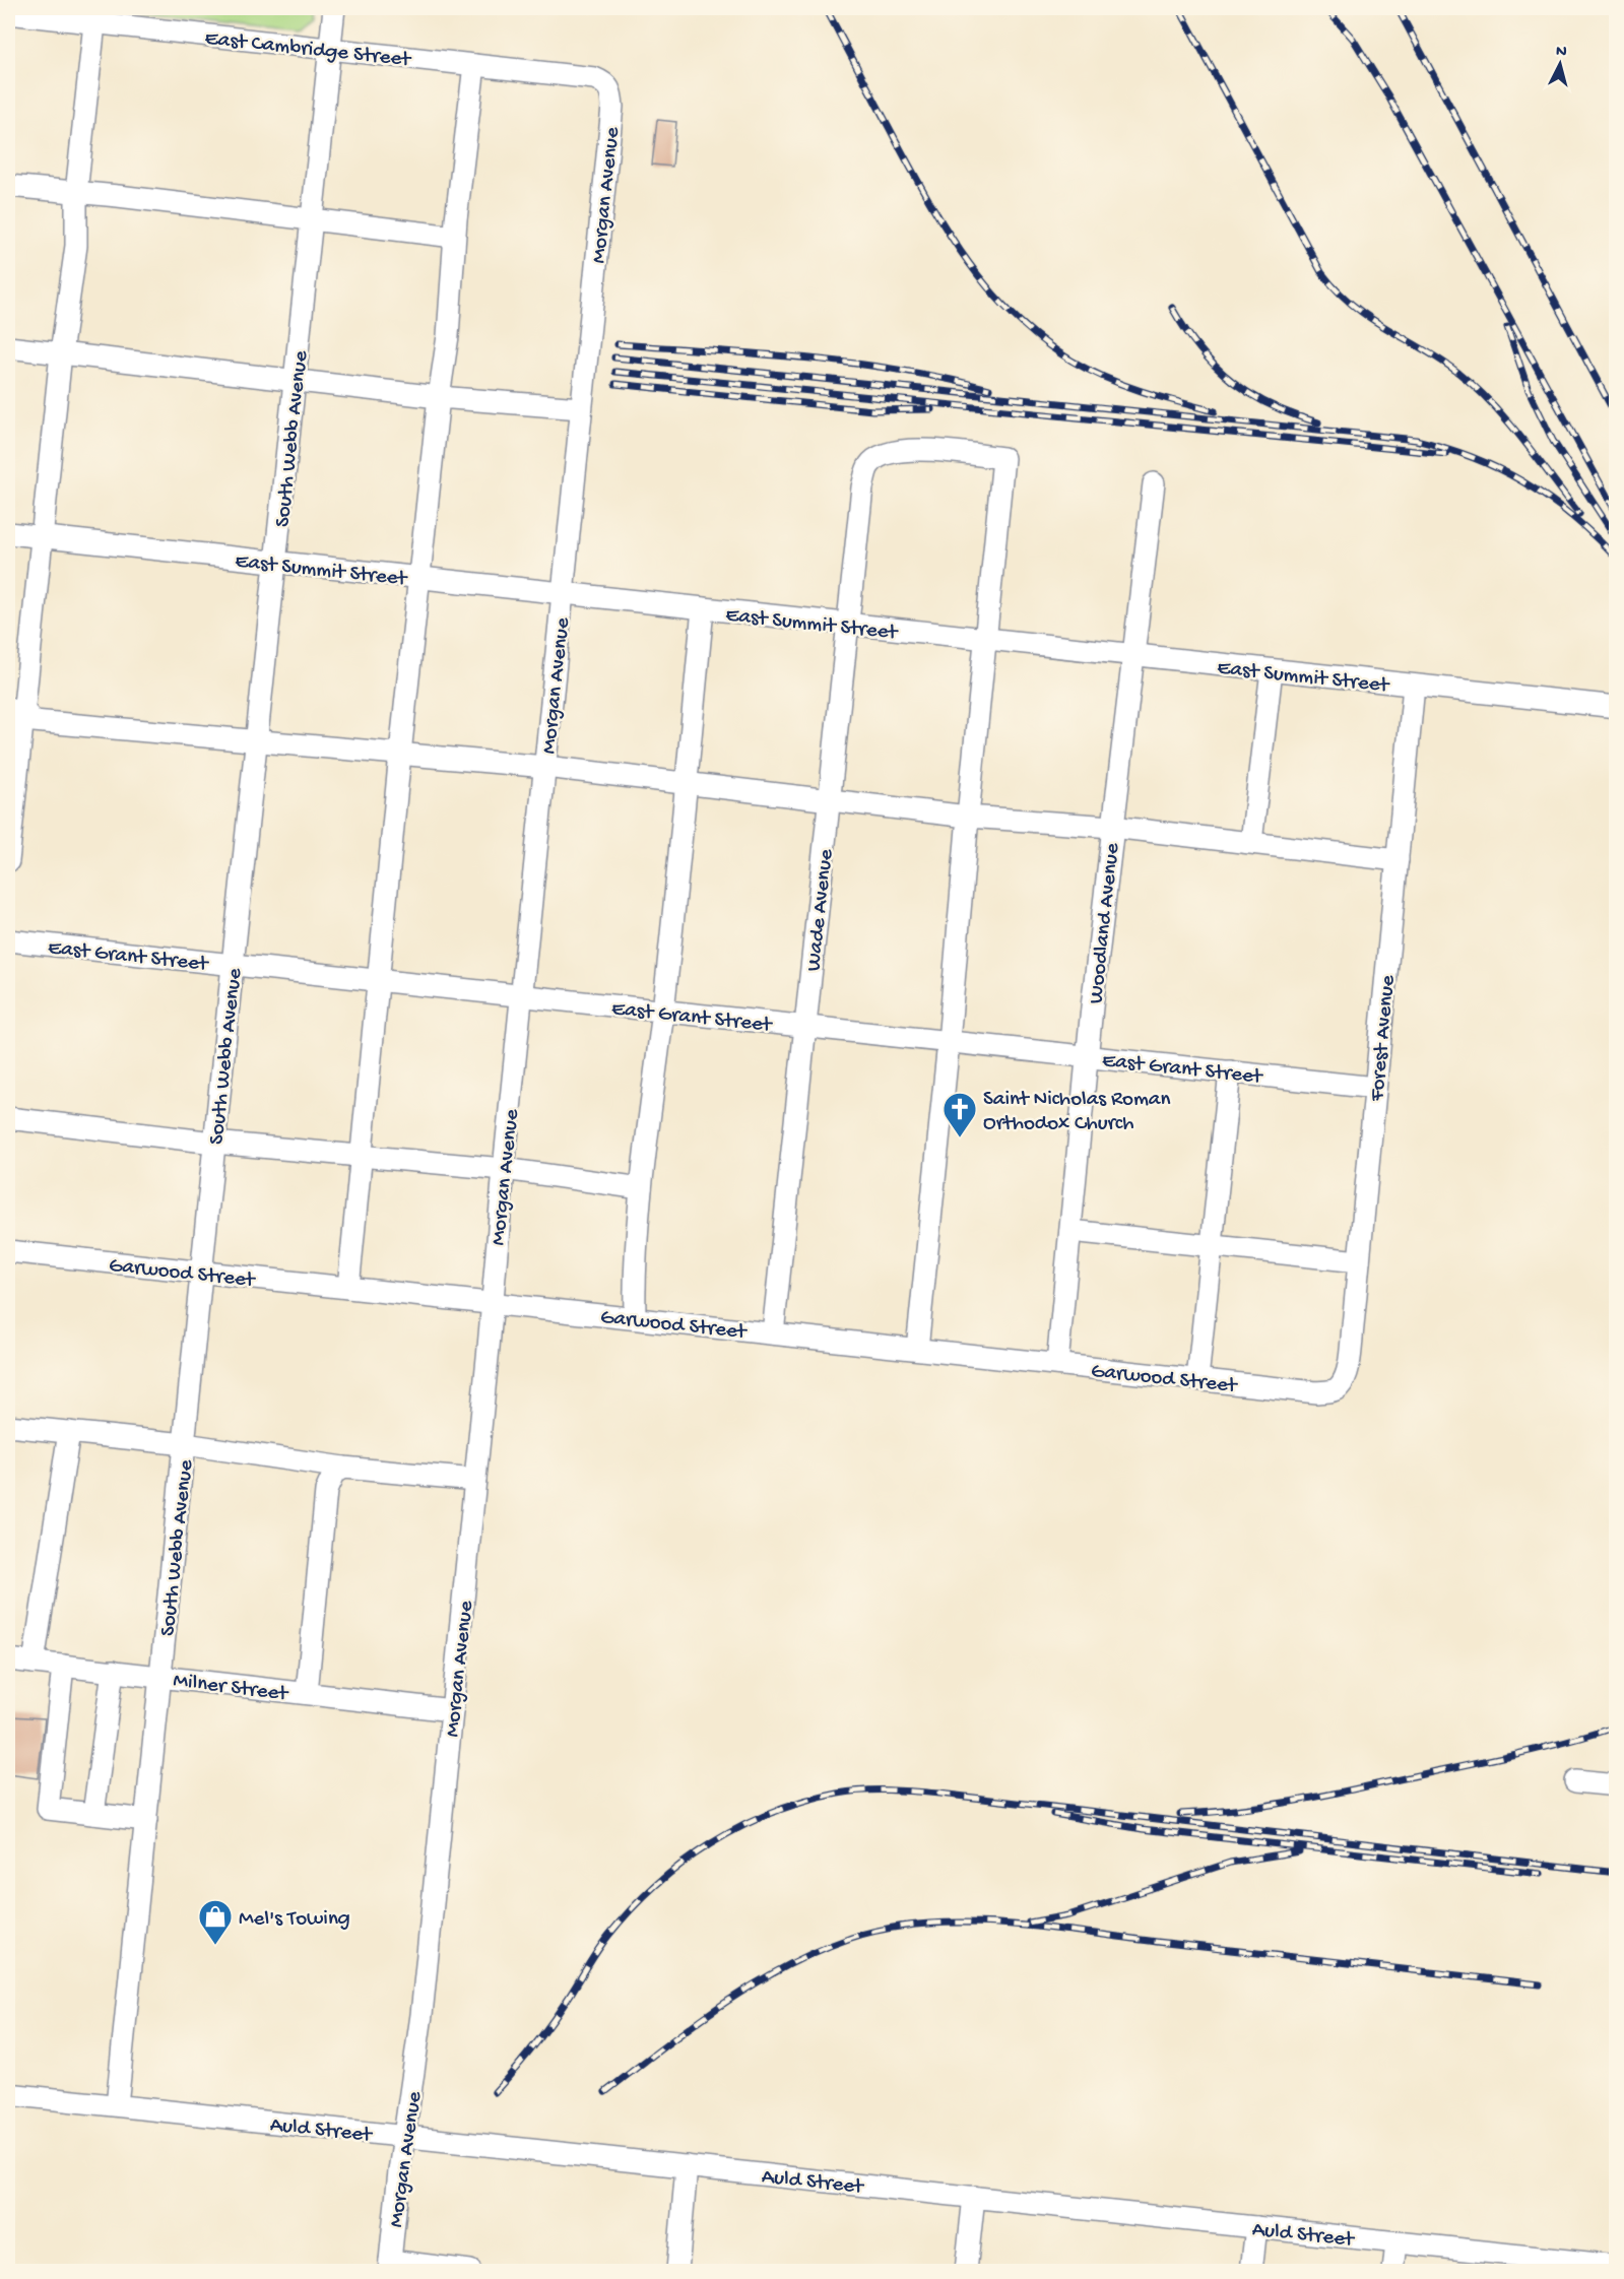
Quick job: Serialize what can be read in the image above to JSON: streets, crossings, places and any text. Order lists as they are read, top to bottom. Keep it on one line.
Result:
{"streets":{"street":["East Cambridge Street","Morgan Avenue","South Webb Avenue","East Summit Street","Wade Avenue","Woodland Avenue","East Grant Street","Forest Avenue","Garwood Street","Milner Street","Auld Street"]},"crossings":[["East Cambridge Street","Morgan Avenue"],["East Cambridge Street","South Webb Avenue"],["Morgan Avenue","East Summit Street"],["Morgan Avenue","East Grant Street"],["Morgan Avenue","Garwood Street"],["Morgan Avenue","Milner Street"],["Morgan Avenue","Auld Street"],["South Webb Avenue","East Summit Street"],["South Webb Avenue","East Grant Street"],["South Webb Avenue","Garwood Street"],["South Webb Avenue","Milner Street"],["South Webb Avenue","Auld Street"],["East Summit Street","Wade Avenue"],["East Summit Street","Woodland Avenue"],["East Summit Street","Forest Avenue"],["Wade Avenue","East Grant Street"],["Wade Avenue","Garwood Street"],["Woodland Avenue","East Grant Street"],["Woodland Avenue","Garwood Street"],["East Grant Street","Forest Avenue"],["Forest Avenue","Garwood Street"]],"places":{"church":["Saint Nicholas Roman Orthodox Church"],"shop":["Mel's Towing"]},"north":"top"}
